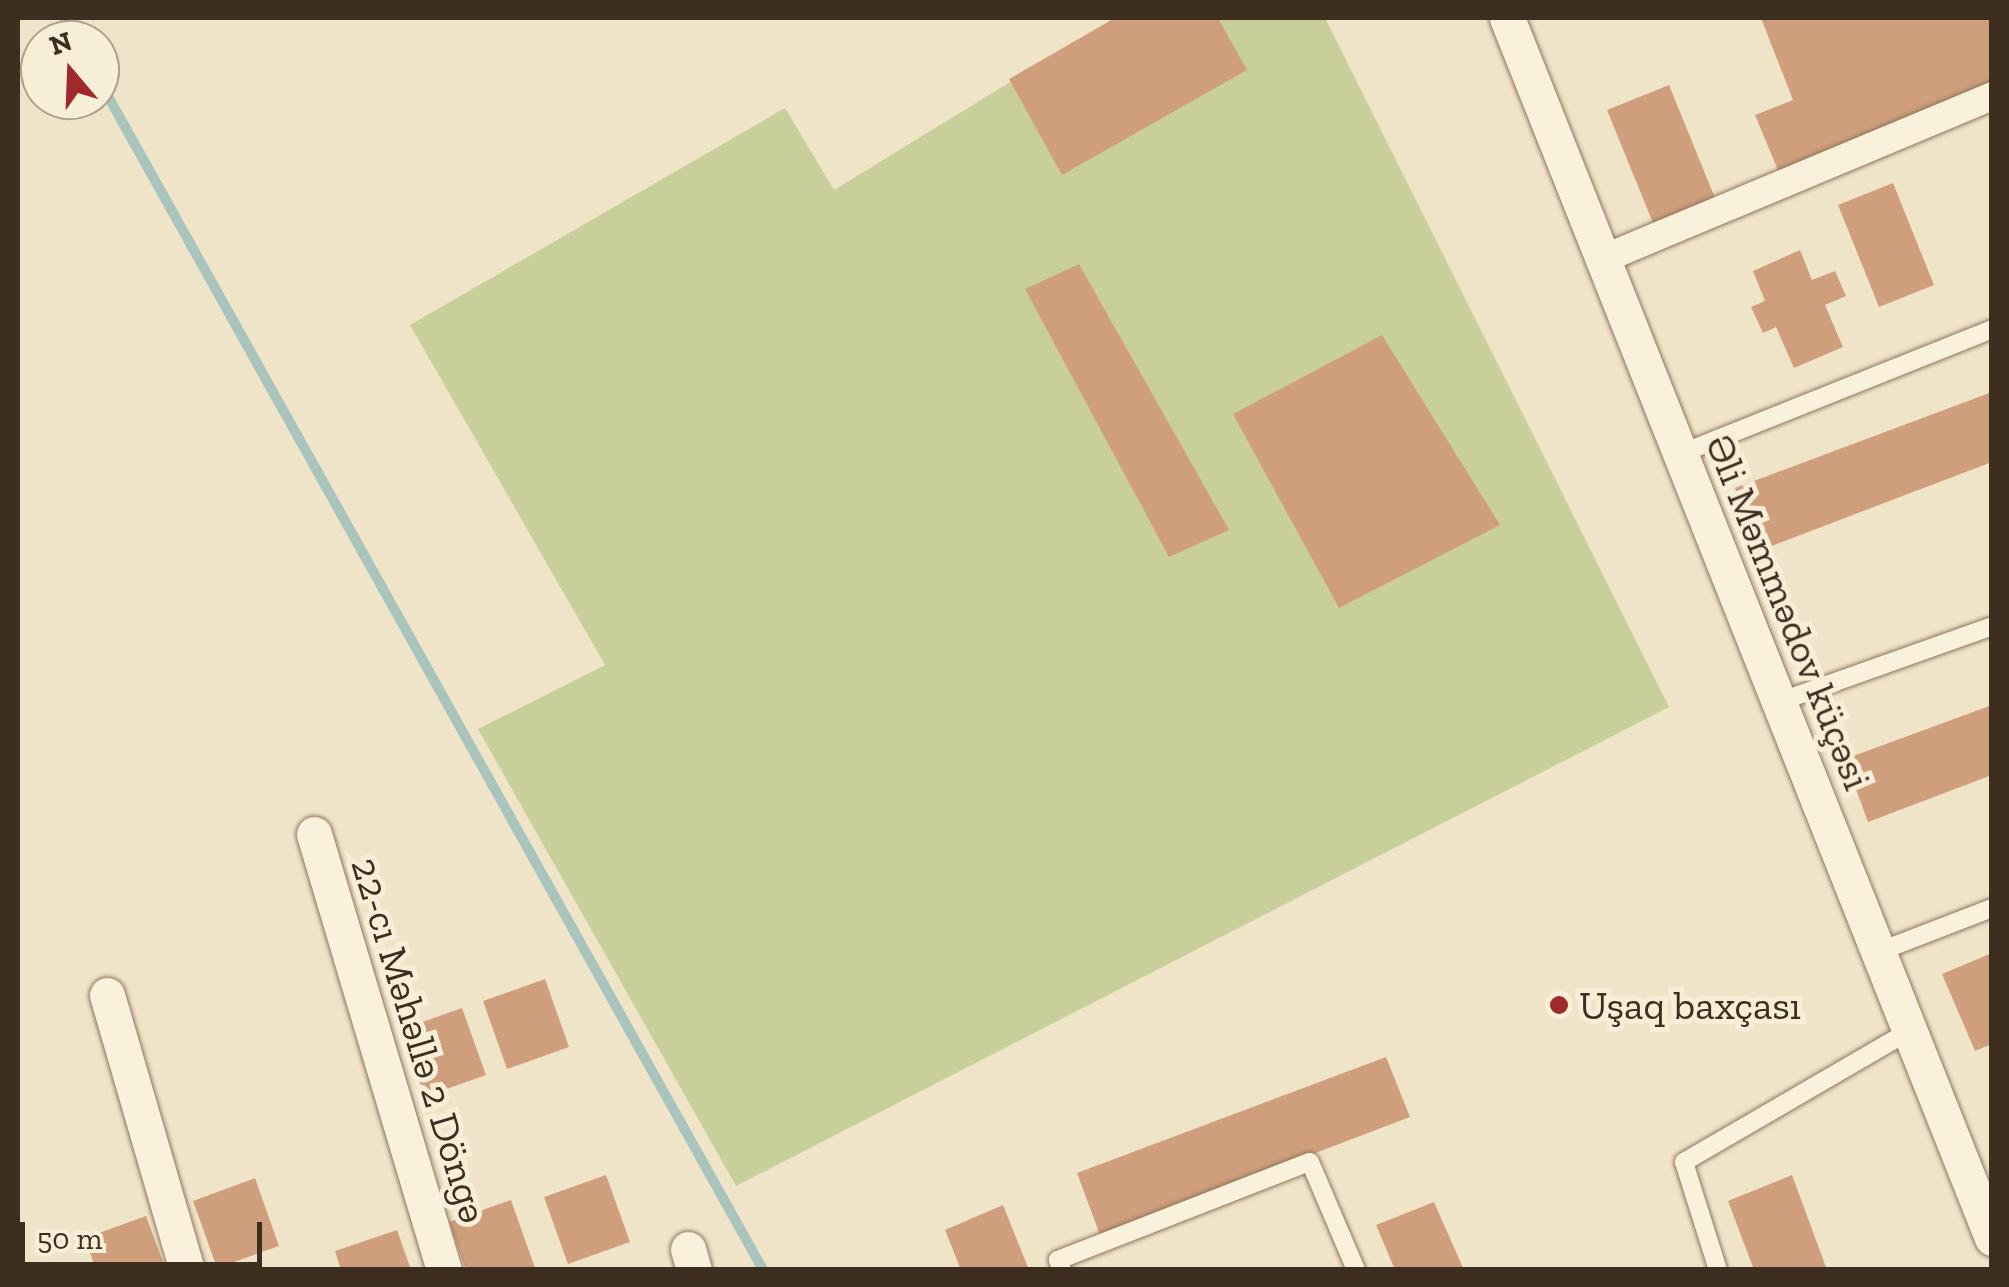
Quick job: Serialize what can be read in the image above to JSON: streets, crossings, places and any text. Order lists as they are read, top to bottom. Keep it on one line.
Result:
{"streets":{"street":["Əli Məmmədov küçəsi","22-cı Məhəllə 2 Döngə"]},"places":["Uşaq baxçası"],"scale_bar":"50 m","north":"top"}
